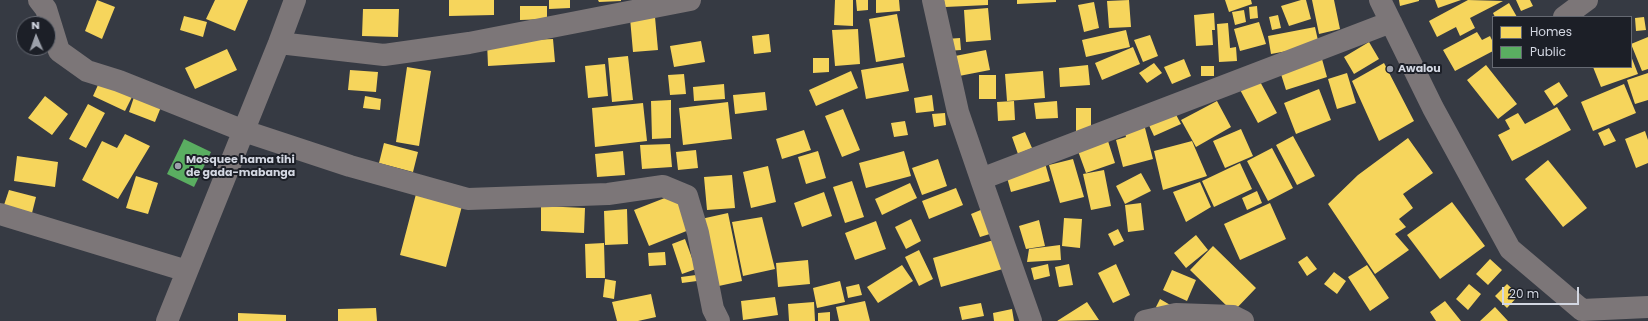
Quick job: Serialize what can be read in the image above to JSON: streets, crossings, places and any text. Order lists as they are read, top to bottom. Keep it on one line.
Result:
{"places":["Awalou","Mosquee hama tihi de gada-mabanga"],"legend":["Homes","Public"],"scale_bar":"20 m","north":"top"}
